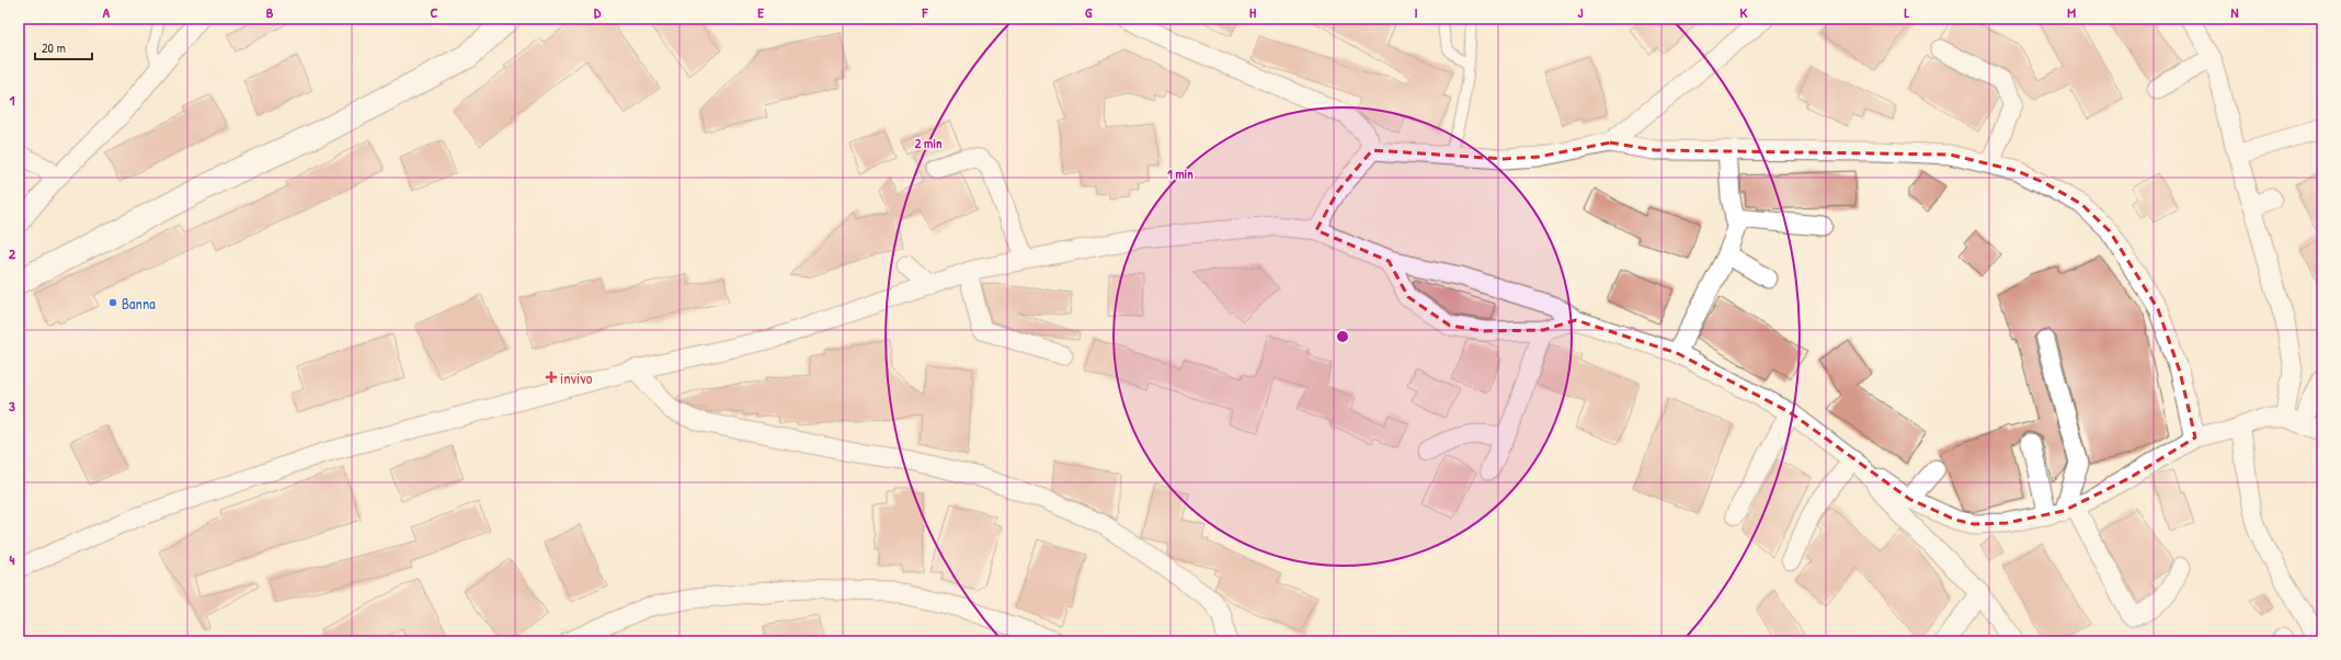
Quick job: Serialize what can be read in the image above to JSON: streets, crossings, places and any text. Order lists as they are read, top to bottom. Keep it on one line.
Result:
{"places":{"other":["Banna"],"health":["invivo"]},"scale_bar":"20 m","grid":{"columns":["A","B","C","D","E","F","G","H","I","J","K","L","M","N"],"rows":["1","2","3","4"]},"rings":["2 min","1 min"]}
